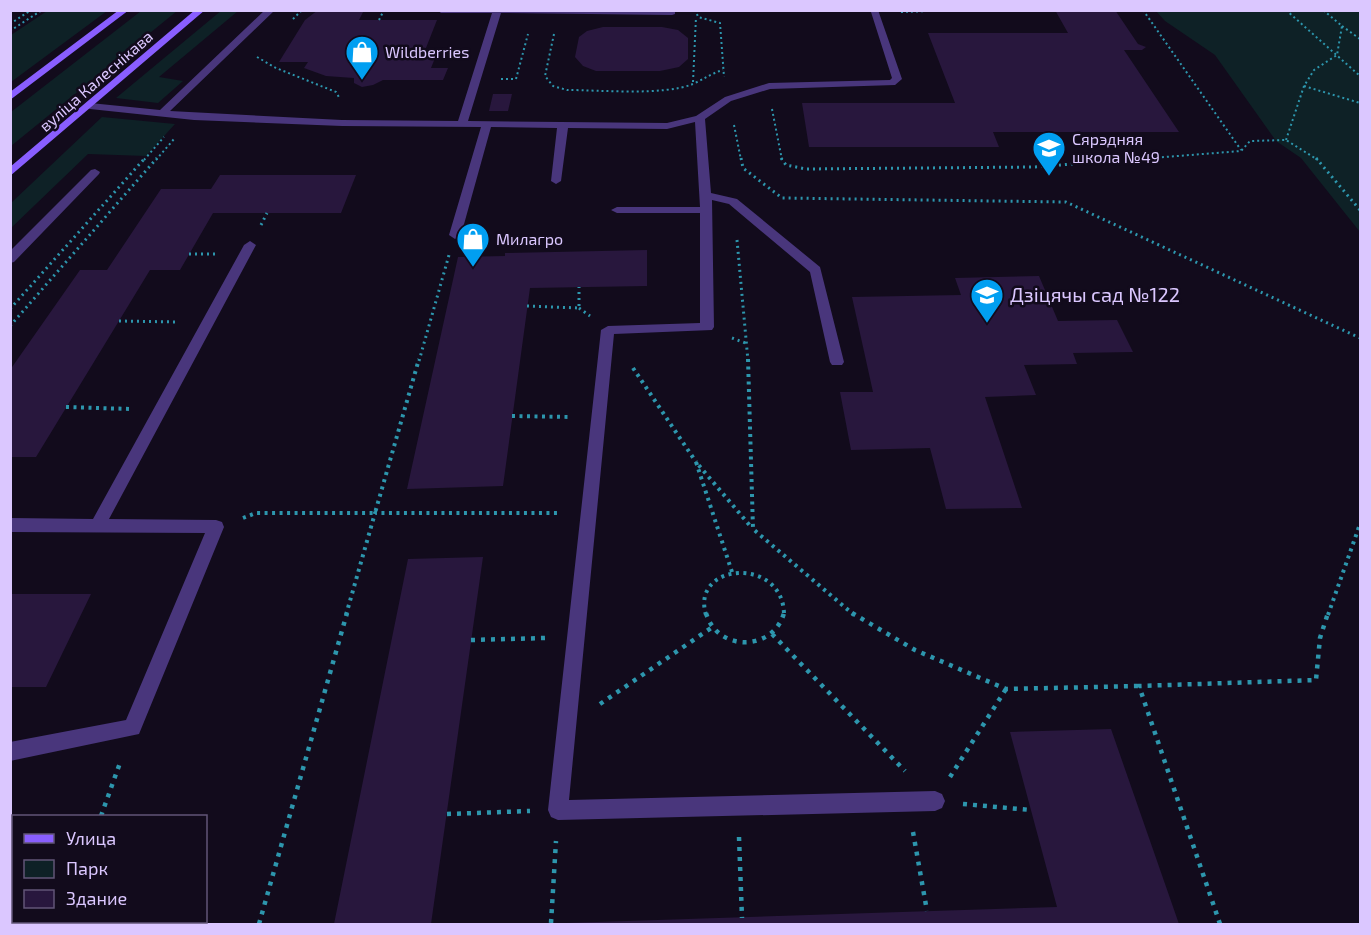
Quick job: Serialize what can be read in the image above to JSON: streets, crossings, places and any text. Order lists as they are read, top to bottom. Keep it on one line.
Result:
{"streets":{"main road":["вуліца Калеснікава"]},"places":{"shop":["Wildberries","Милагро"],"school or university":["Сярэдняя школа №49","Дзіцячы сад №122"]},"legend":["Улица","Парк","Здание"]}
